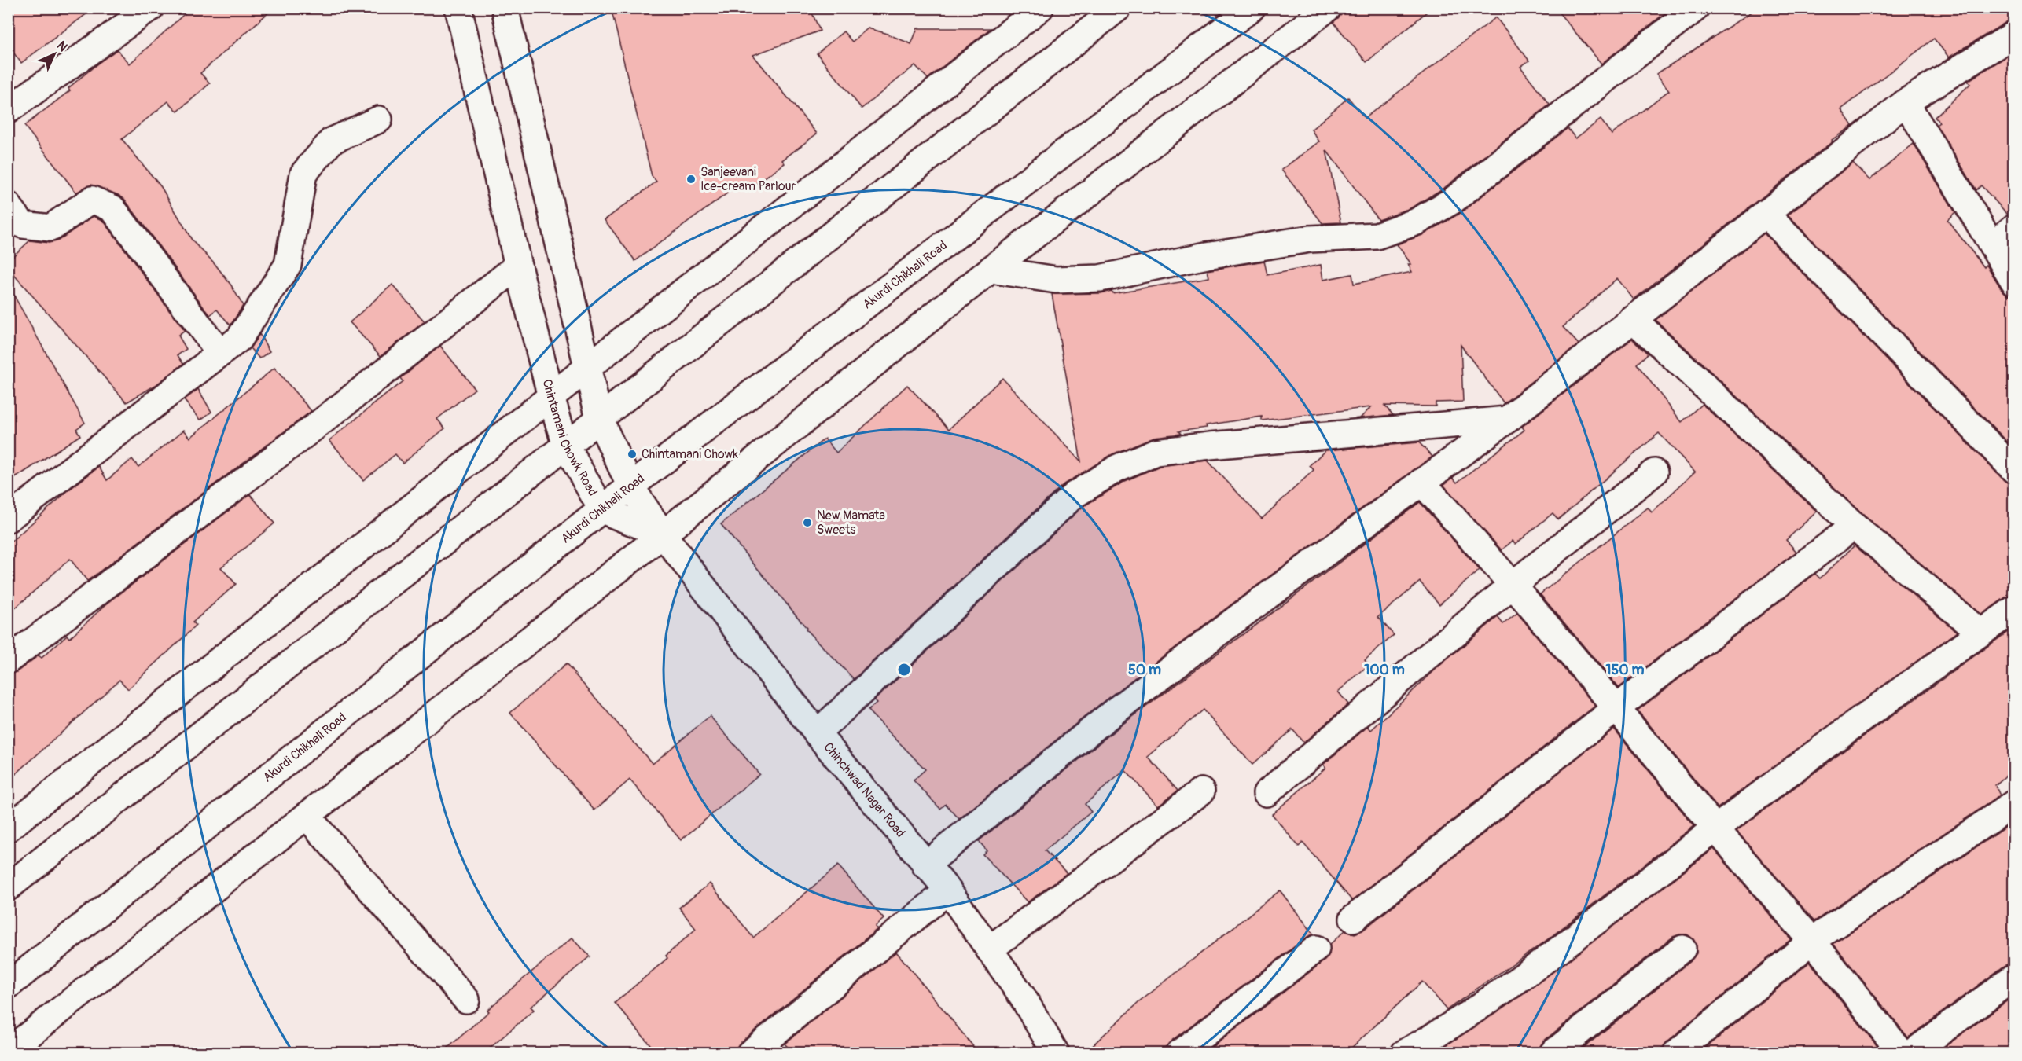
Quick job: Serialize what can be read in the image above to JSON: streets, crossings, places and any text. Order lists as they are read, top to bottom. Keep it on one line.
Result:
{"streets":{"street":["Akurdi Chikhali Road","Chintamani Chowk Road","Chinchwad Nagar Road"]},"crossings":[["Akurdi Chikhali Road","Chintamani Chowk Road"],["Chintamani Chowk Road","Chinchwad Nagar Road"]],"places":["Sanjeevani Ice-cream Parlour","Chintamani Chowk","New Mamata Sweets"],"north":"top right","rings":["50 m","100 m","150 m"]}
